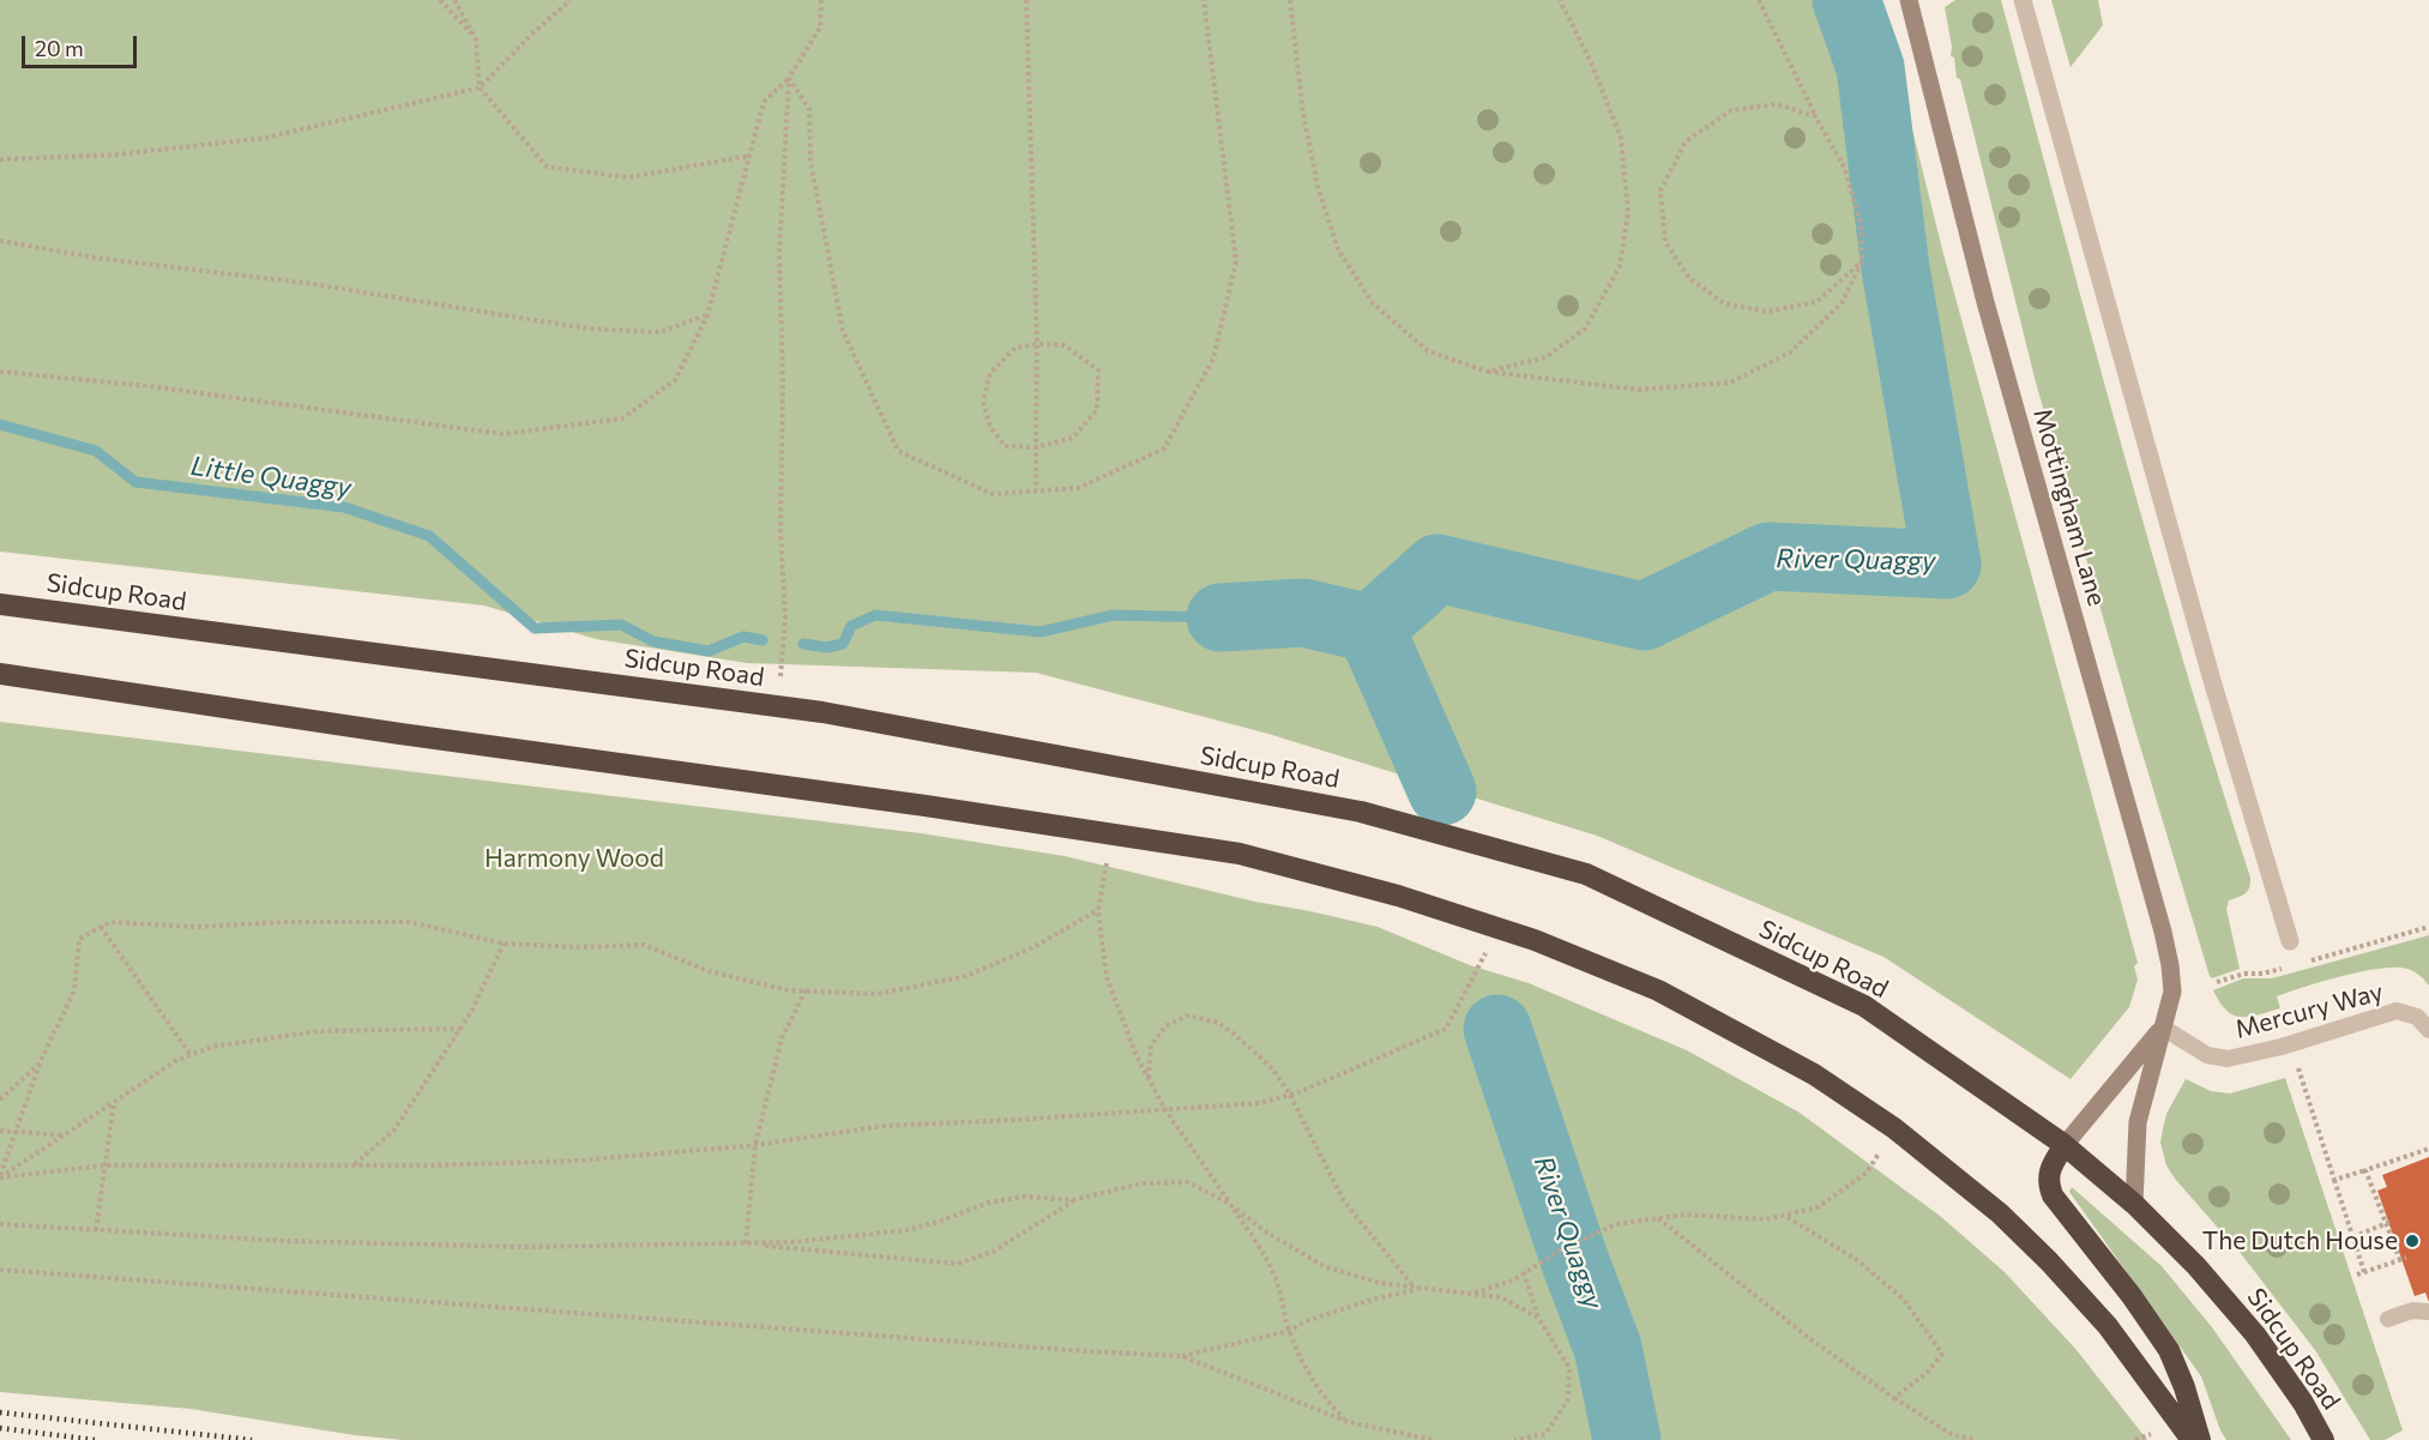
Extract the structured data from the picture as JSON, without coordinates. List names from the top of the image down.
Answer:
{
  "streets": {
    "highway": ["Sidcup Road"],
    "street": ["Mottingham Lane"],
    "lane": ["Mercury Way"]
  },
  "crossings": [
    ["Mottingham Lane", "Sidcup Road"],
    ["Mottingham Lane", "Mercury Way"]
  ],
  "water": ["Little Quaggy", "River Quaggy"],
  "parks": ["Harmony Wood"],
  "places": ["The Dutch House"],
  "scale_bar": "20 m"
}
